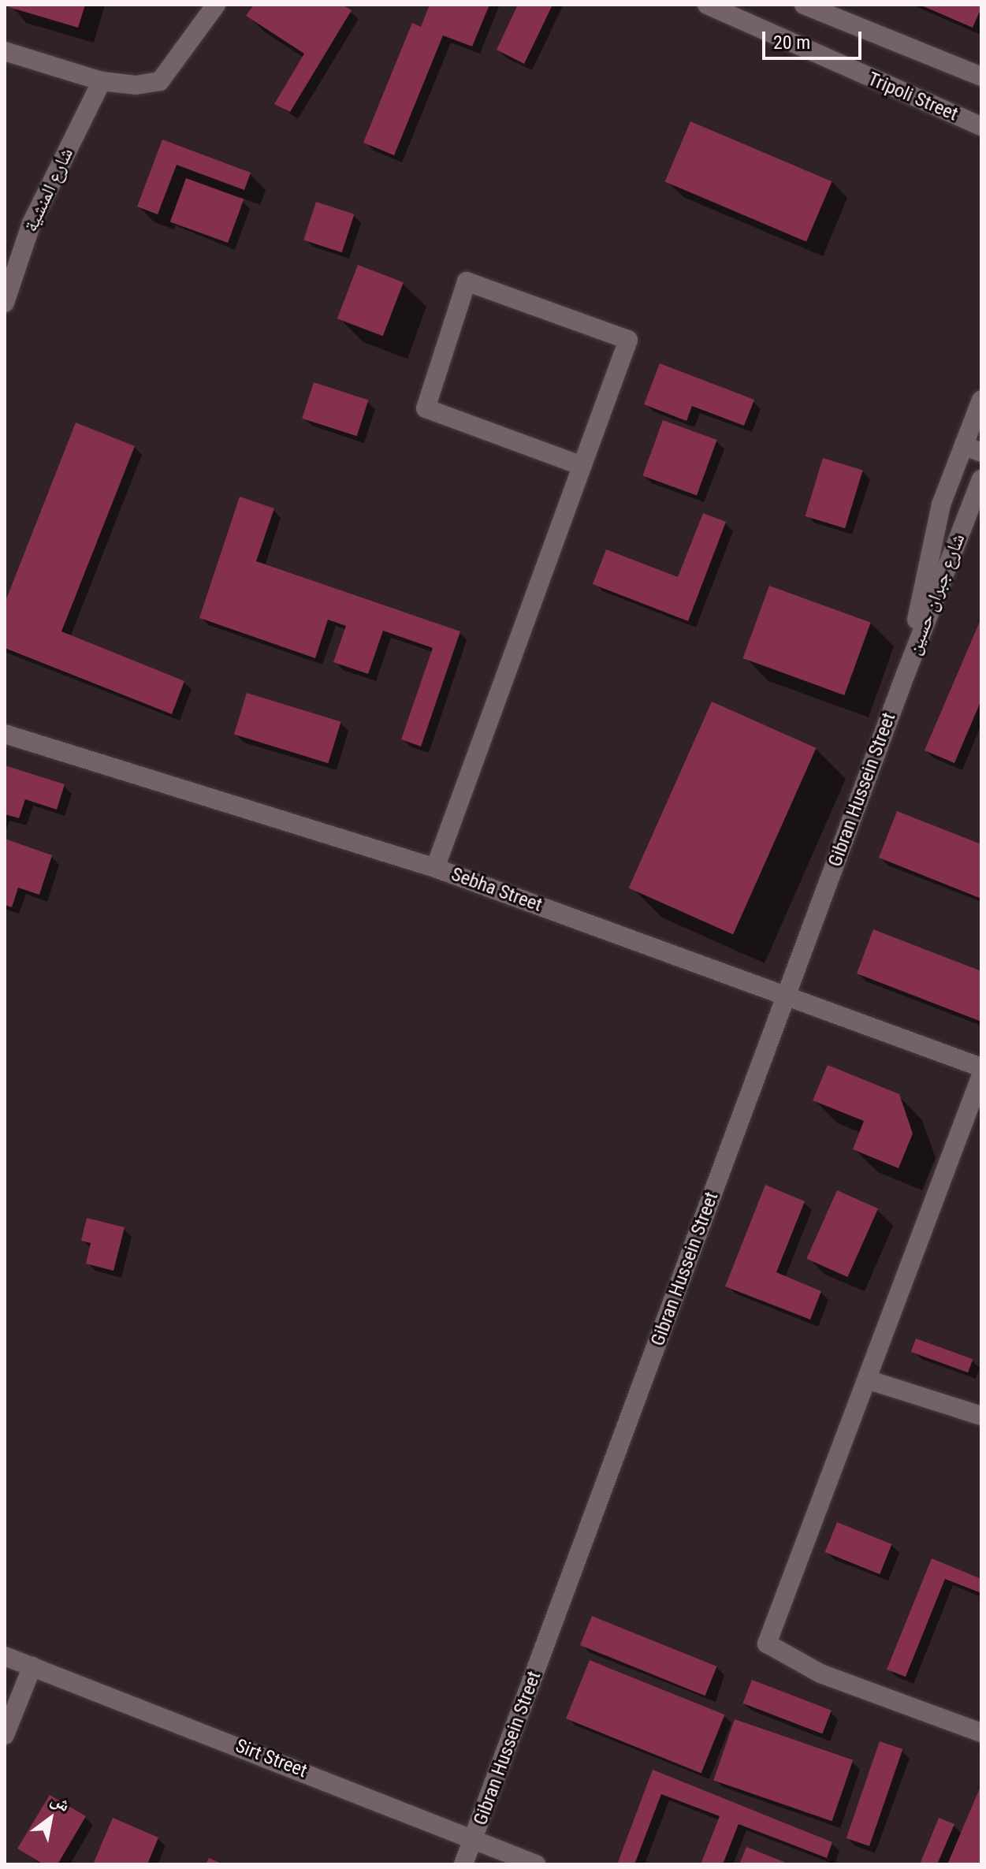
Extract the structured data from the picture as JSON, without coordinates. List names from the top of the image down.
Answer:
{
  "streets": {
    "street": [
      "Tripoli Street",
      "شارع المنشية",
      "شارع جبران حسين",
      "Gibran Hussein Street",
      "Sebha Street",
      "Sirt Street"
    ]
  },
  "crossings": [
    ["شارع جبران حسين", "Gibran Hussein Street"],
    ["Gibran Hussein Street", "Sebha Street"],
    ["Gibran Hussein Street", "Sirt Street"]
  ],
  "scale_bar": "20 m",
  "north": "top right"
}
